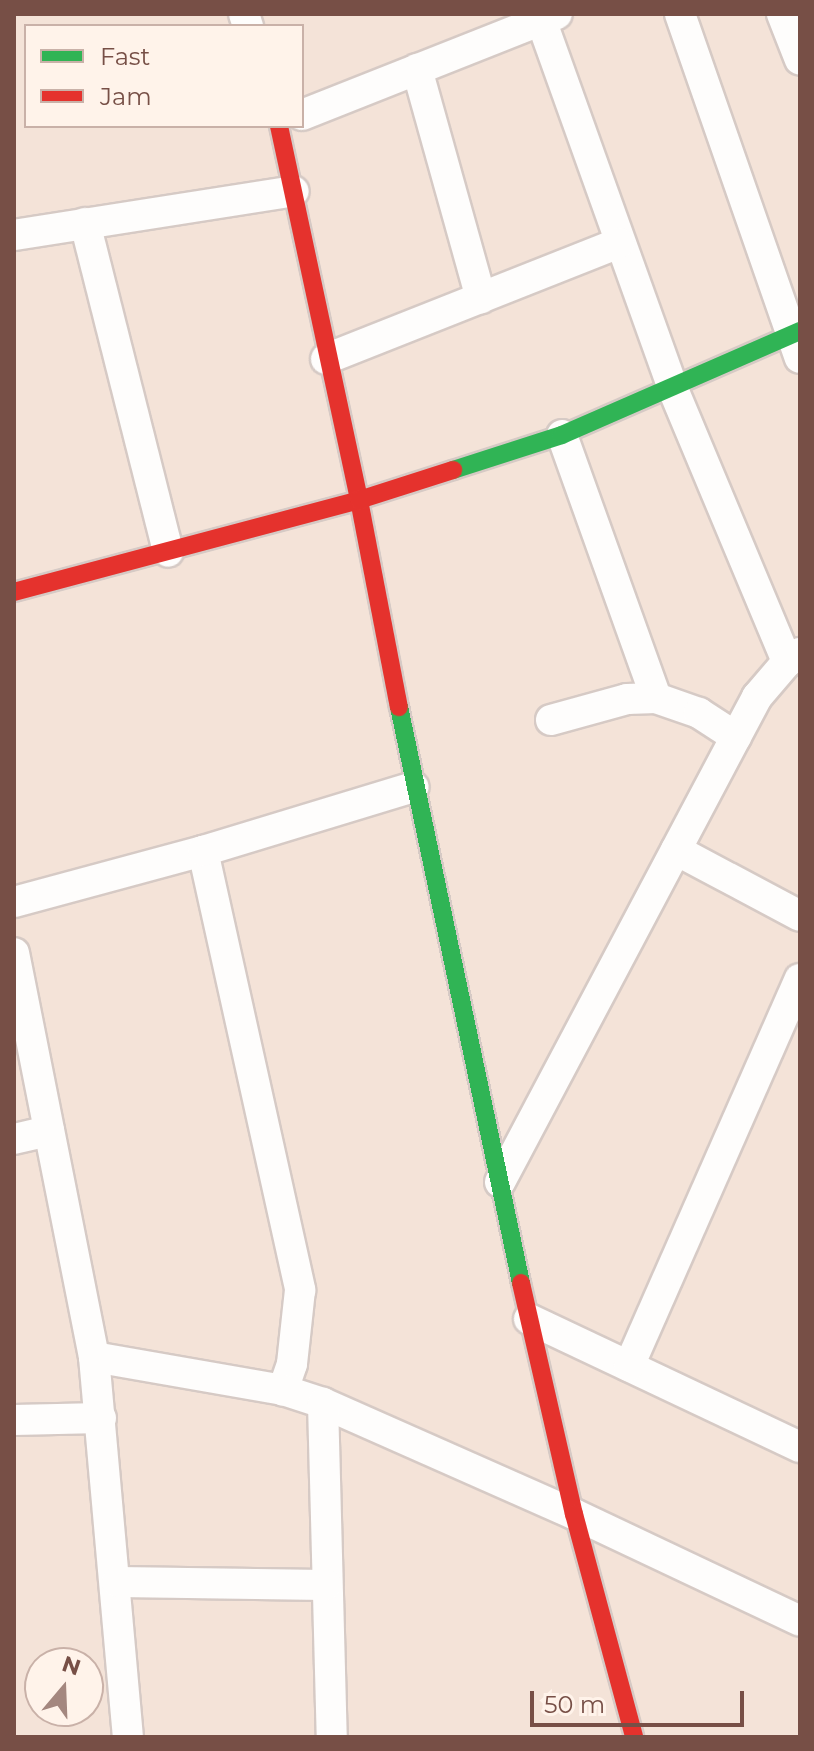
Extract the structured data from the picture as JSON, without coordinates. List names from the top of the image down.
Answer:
{
  "legend": ["Fast", "Jam"],
  "scale_bar": "50 m",
  "north": "top"
}
